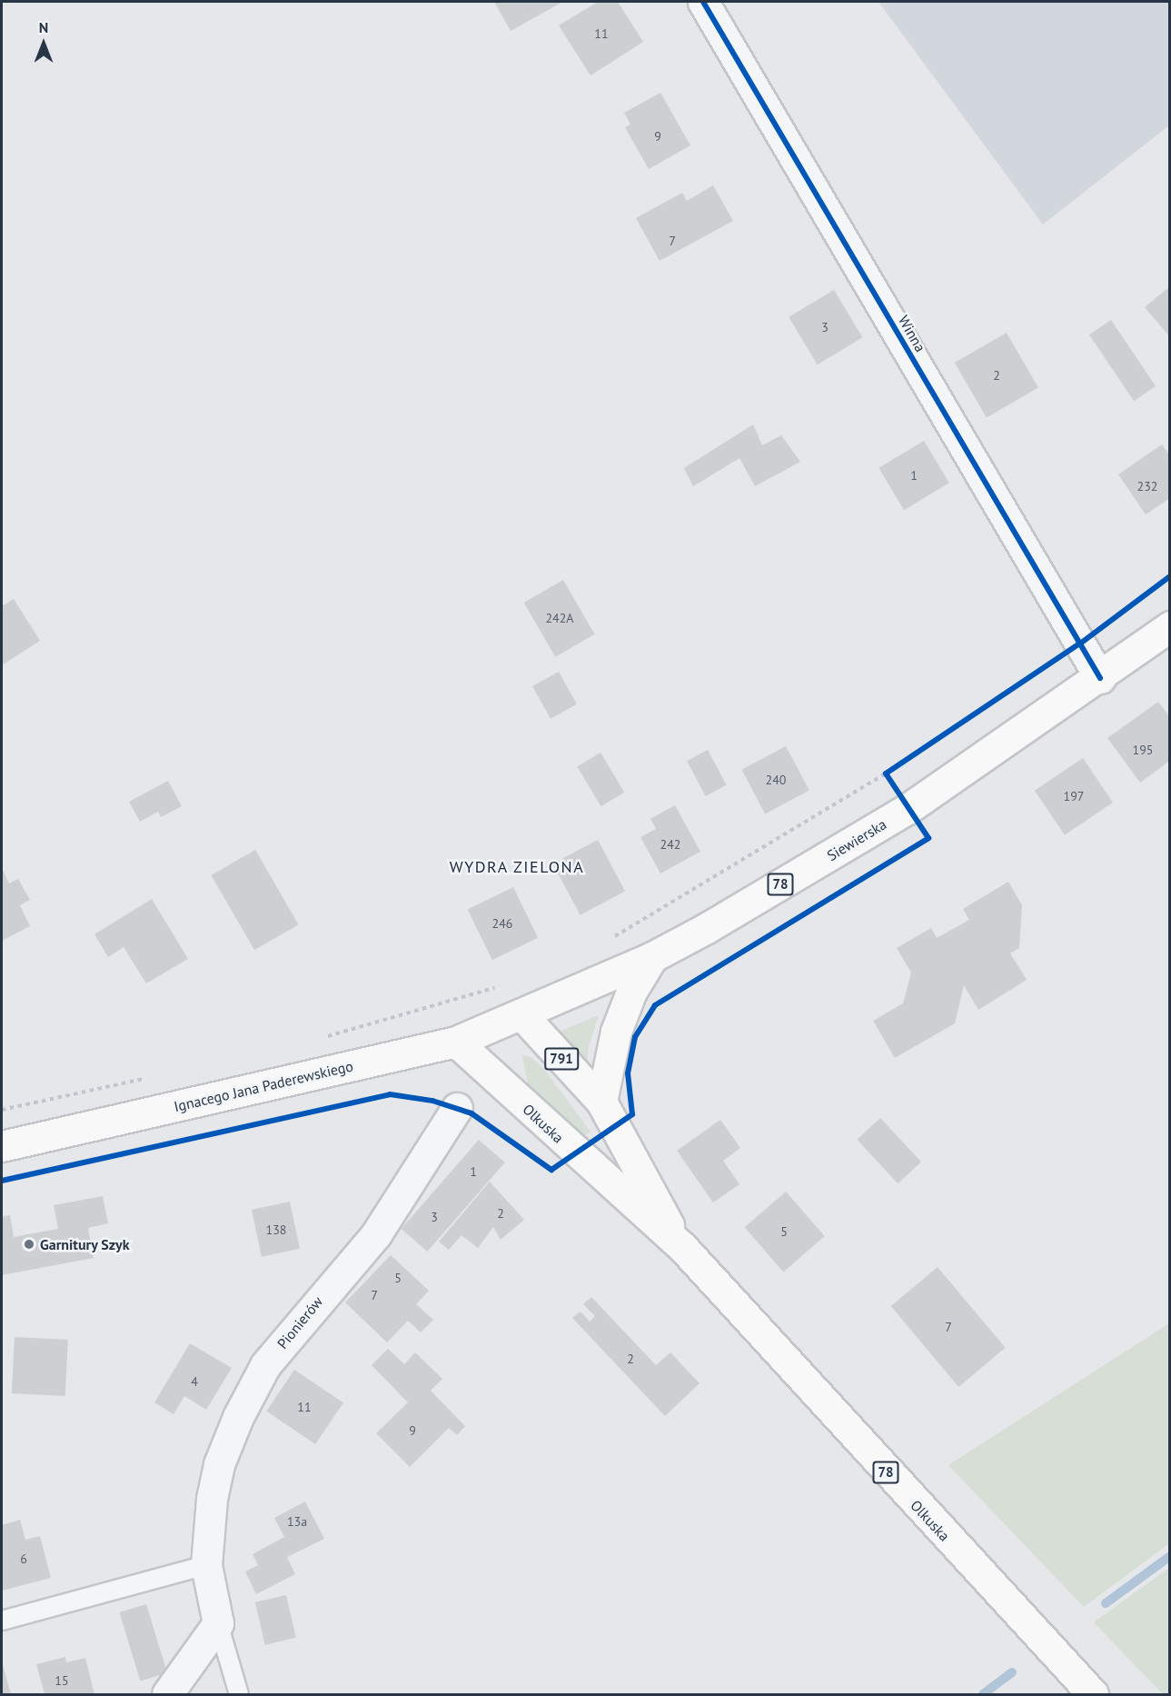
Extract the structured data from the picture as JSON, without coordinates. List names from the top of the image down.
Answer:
{
  "streets": {
    "main road": [
      "Siewierska",
      "78",
      "791",
      "Ignacego Jana Paderewskiego",
      "Olkuska"
    ],
    "street": ["Winna", "Pionierów"]
  },
  "crossings": [
    ["Winna", "Siewierska"],
    ["Siewierska", "78"],
    ["Siewierska", "Ignacego Jana Paderewskiego"],
    ["Siewierska", "Olkuska"],
    ["78", "Olkuska"],
    ["Ignacego Jana Paderewskiego", "Olkuska"]
  ],
  "districts": ["WYDRA ZIELONA"],
  "places": ["Garnitury Szyk"],
  "house_numbers": [
    "11",
    "9",
    "7",
    "3",
    "2",
    "1",
    "232",
    "242A",
    "195",
    "240",
    "197",
    "242",
    "246",
    "1",
    "2",
    "3",
    "138",
    "5",
    "5",
    "7",
    "7",
    "2",
    "4",
    "11",
    "9",
    "13a",
    "6",
    "15"
  ],
  "north": "top"
}
